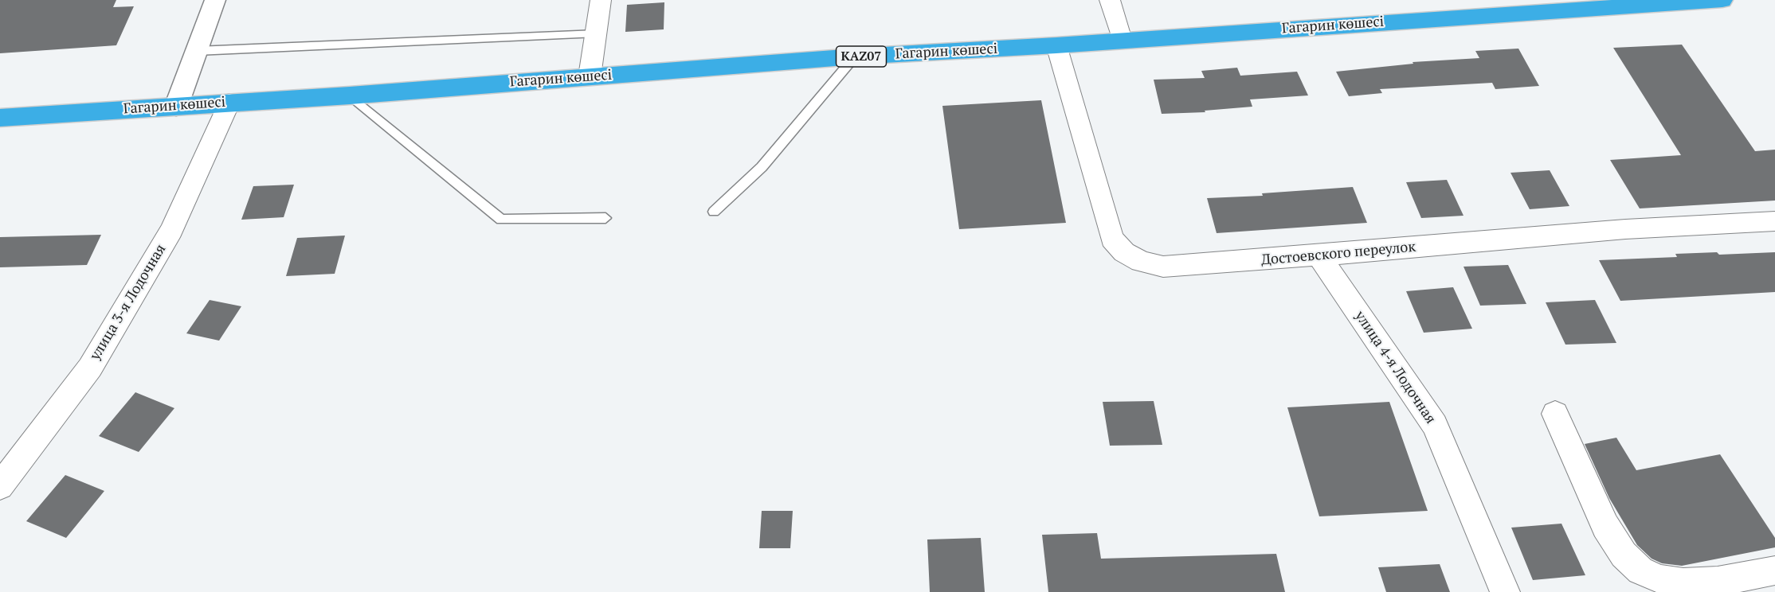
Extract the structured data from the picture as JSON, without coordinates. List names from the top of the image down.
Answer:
{
  "streets": {
    "highway": ["Гагарин көшесі", "KAZ07"],
    "street": ["Достоевского переулок", "улица 3-я Лодочная", "улица 4-я Лодочная"]
  },
  "crossings": [
    ["Гагарин көшесі", "Достоевского переулок"],
    ["Гагарин көшесі", "улица 3-я Лодочная"],
    ["Достоевского переулок", "улица 4-я Лодочная"]
  ]
}
